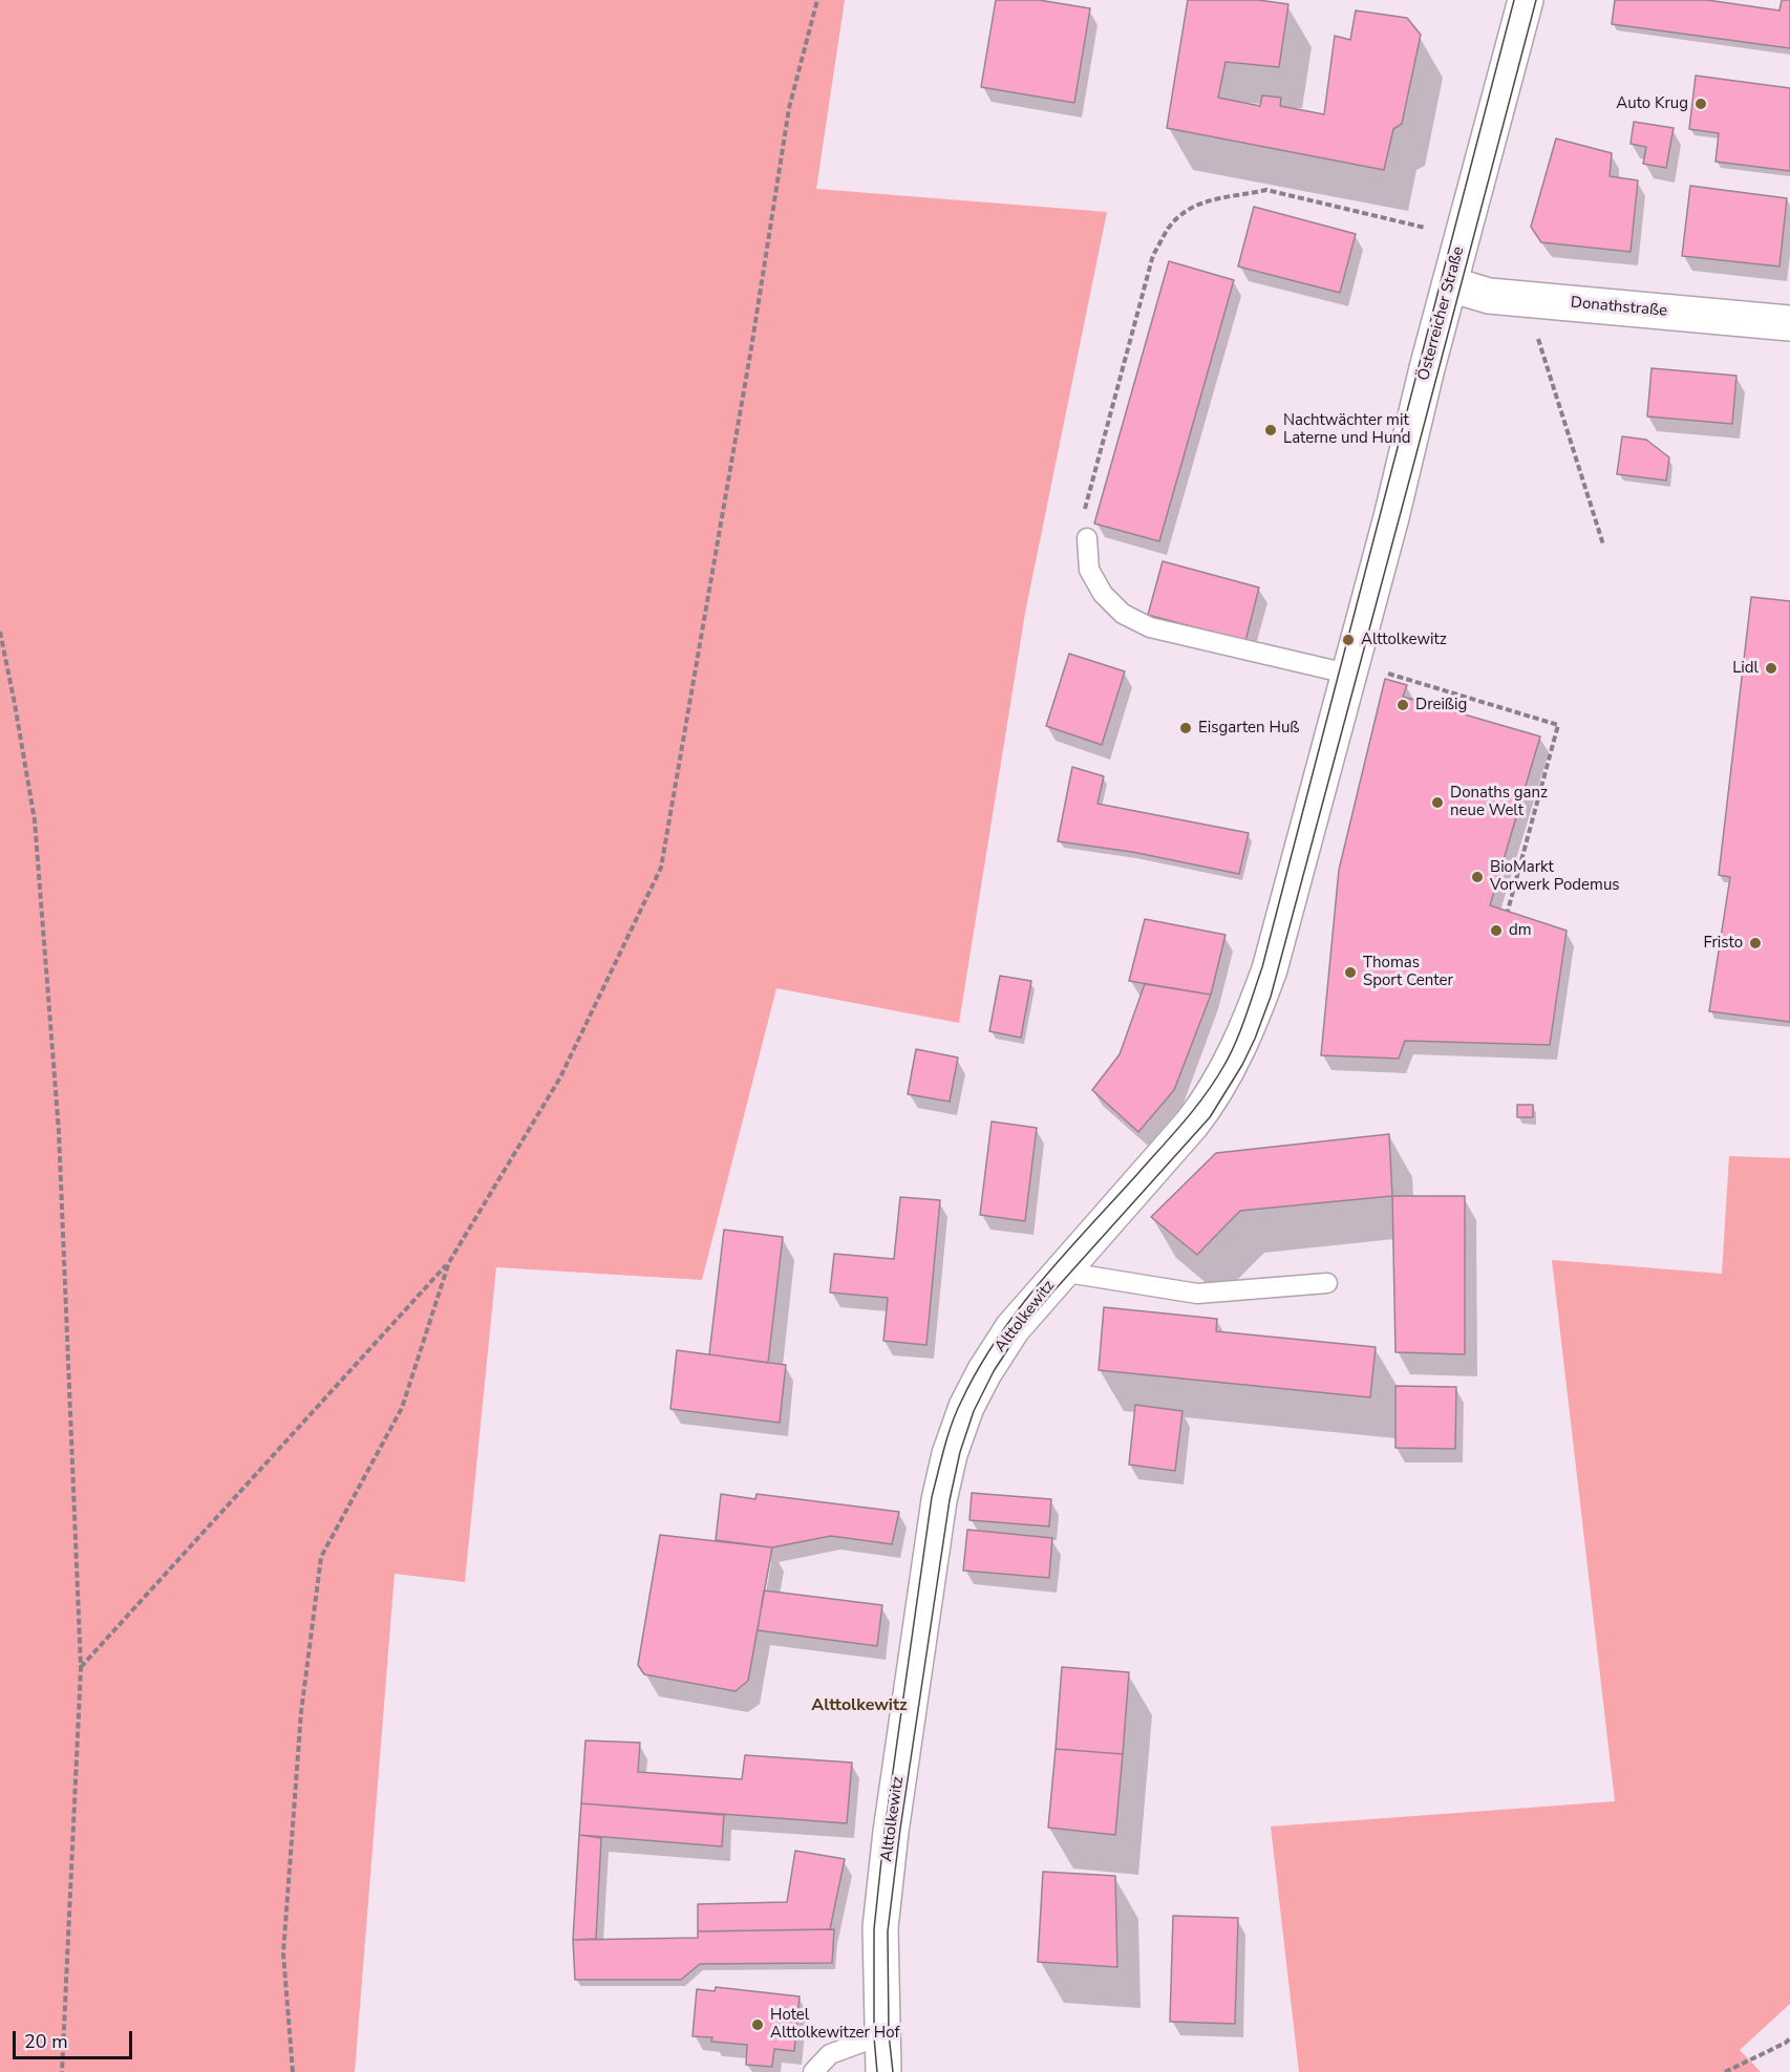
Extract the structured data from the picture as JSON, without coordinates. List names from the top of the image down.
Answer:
{
  "streets": {
    "main road": ["Donathstraße", "Österreicher Straße", "Alttolkewitz"]
  },
  "crossings": [
    ["Donathstraße", "Österreicher Straße"],
    ["Österreicher Straße", "Alttolkewitz"]
  ],
  "districts": ["Alttolkewitz"],
  "places": [
    "Auto Krug",
    "Nachtwächter mit Laterne und Hund",
    "Alttolkewitz",
    "Lidl",
    "Dreißig",
    "Eisgarten Huß",
    "Donaths ganz neue Welt",
    "BioMarkt Vorwerk Podemus",
    "dm",
    "Fristo",
    "Thomas Sport Center",
    "Hotel Alttolkewitzer Hof"
  ],
  "scale_bar": "20 m"
}
